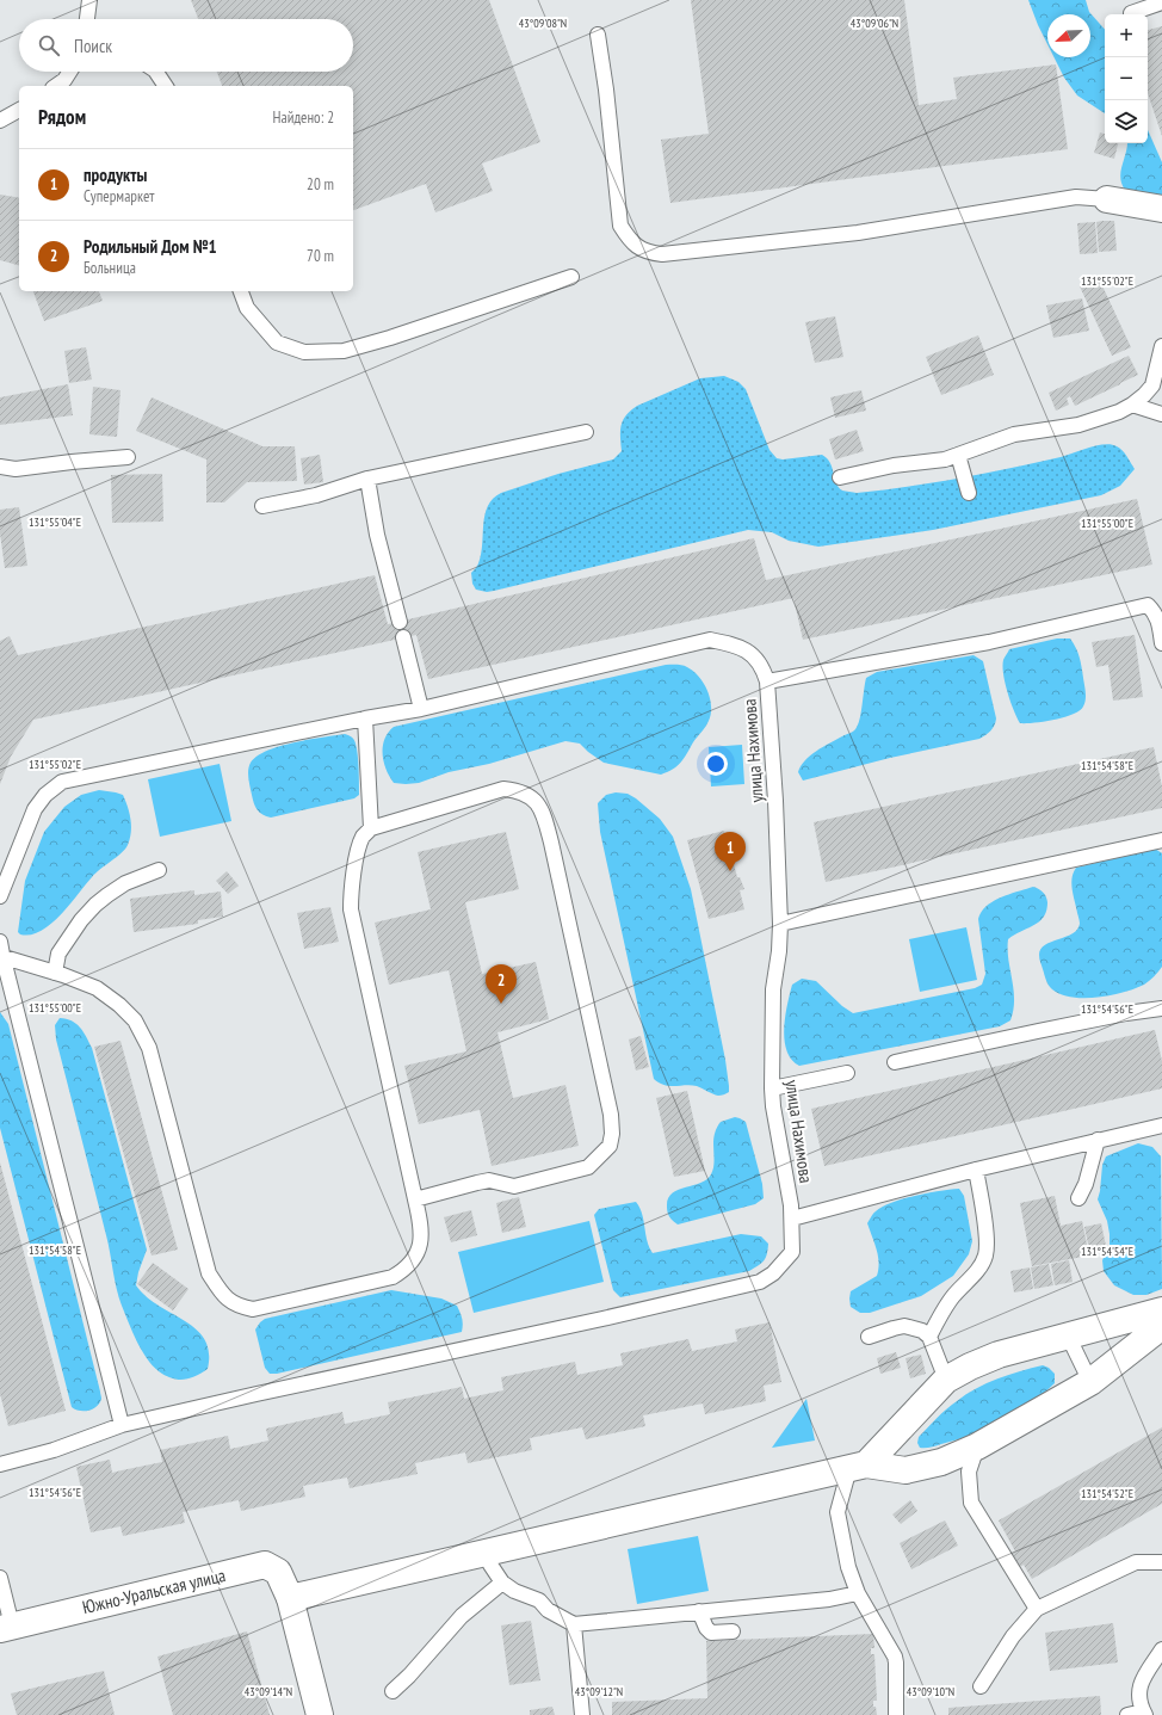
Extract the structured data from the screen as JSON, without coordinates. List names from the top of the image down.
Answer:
{
  "streets": {
    "main road": ["Южно-Уральская улица"],
    "lane": ["улица Нахимова"]
  },
  "north": "bottom left",
  "page": {
    "map_buttons": ["+", "−"],
    "search": "Поиск",
    "heading": ["Рядом", "Найдено: 2"],
    "list": [
      {
        "mark": "1",
        "name": "продукты",
        "note": "Супермаркет",
        "value": "20 m"
      },
      {
        "mark": "2",
        "name": "Родильный Дом №1",
        "note": "Больница",
        "value": "70 m"
      }
    ],
    "pins": ["1", "2"]
  },
  "coordinates": [
    "43°09'08\"N",
    "43°09'06\"N",
    "131°55'02\"E",
    "131°55'04\"E",
    "131°55'00\"E",
    "131°54'58\"E",
    "131°54'56\"E",
    "131°54'54\"E",
    "131°54'52\"E",
    "43°09'14\"N",
    "43°09'12\"N",
    "43°09'10\"N"
  ]
}
